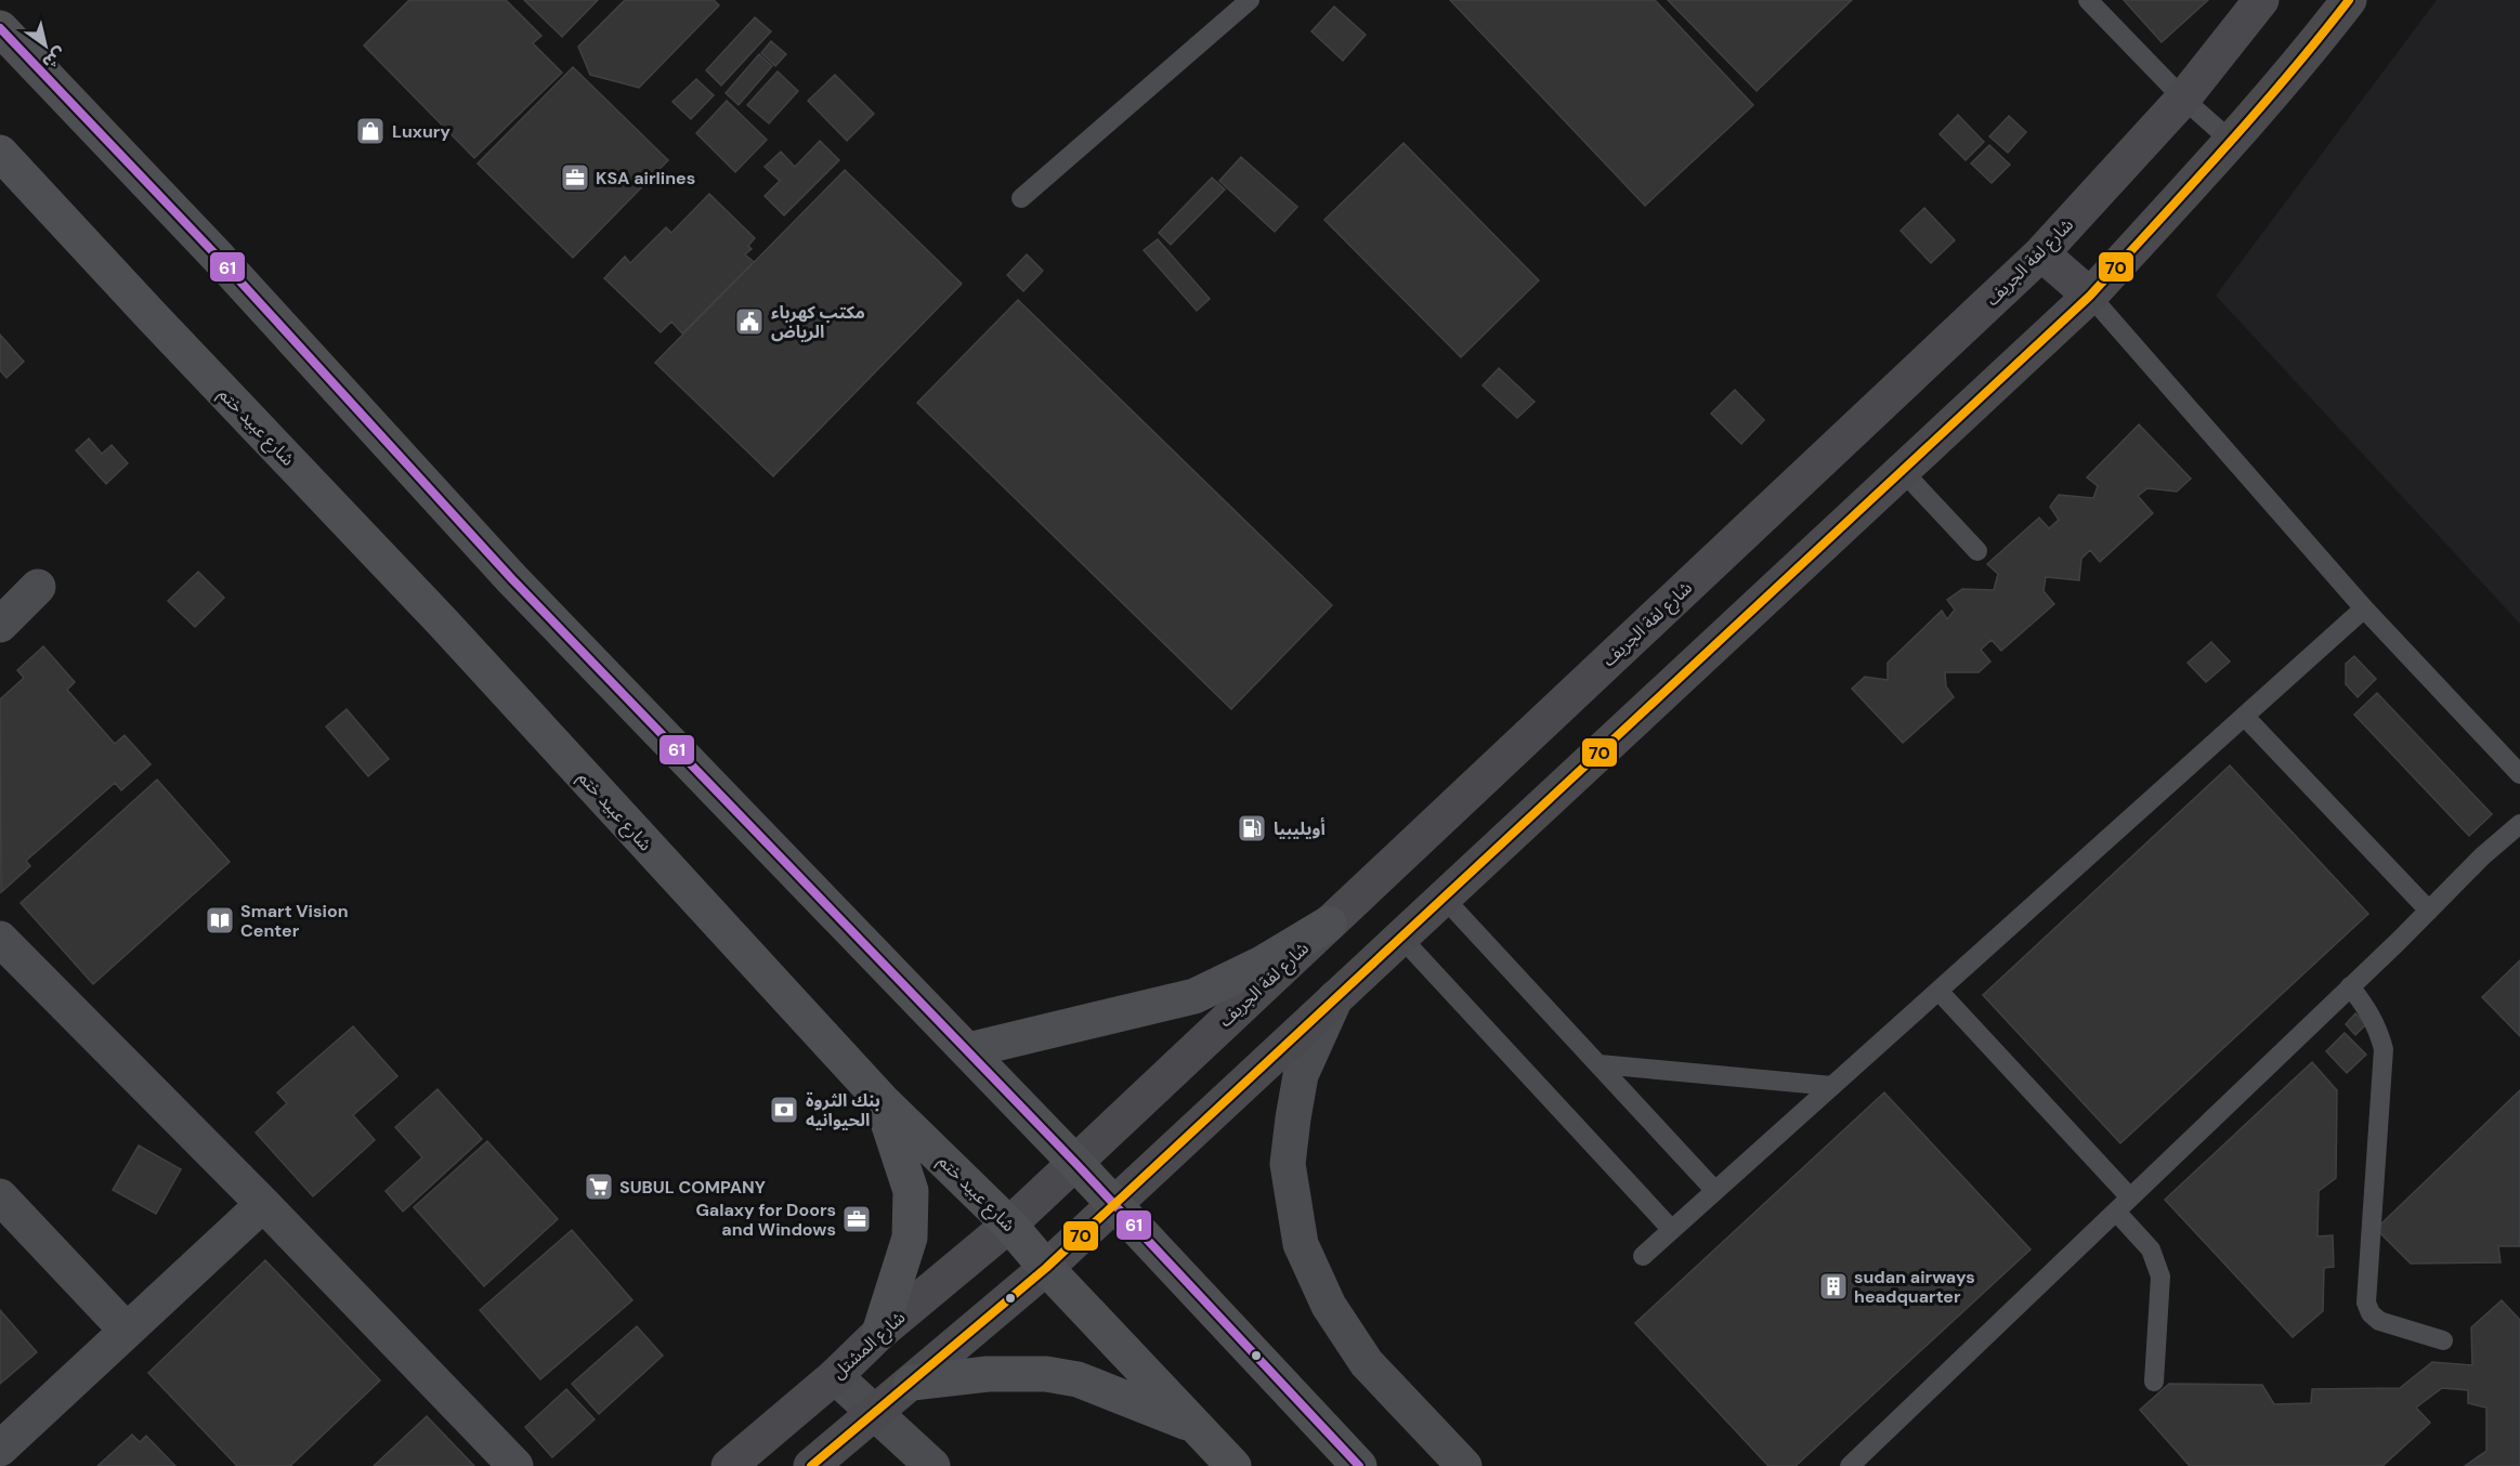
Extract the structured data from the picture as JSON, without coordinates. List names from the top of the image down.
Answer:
{
  "streets": {
    "main road": ["شارع لفة الجريف", "شارع عبيد ختم", "شارع المشتل"]
  },
  "crossings": [
    ["شارع لفة الجريف", "شارع عبيد ختم"],
    ["شارع لفة الجريف", "شارع المشتل"],
    ["شارع عبيد ختم", "شارع المشتل"]
  ],
  "places": {
    "shop": ["Luxury"],
    "office": ["KSA airlines", "Galaxy for Doors and Windows"],
    "public building": ["مكتب كهرباء الرياض"],
    "fuel station": ["أويليبيا"],
    "library": ["Smart Vision Center"],
    "bank": ["بنك الثروة الحيوانيه"],
    "supermarket": ["SUBUL COMPANY"],
    "building": ["sudan airways headquarter"]
  },
  "lines": ["transit line 70", "transit line 61"],
  "north": "bottom right"
}
